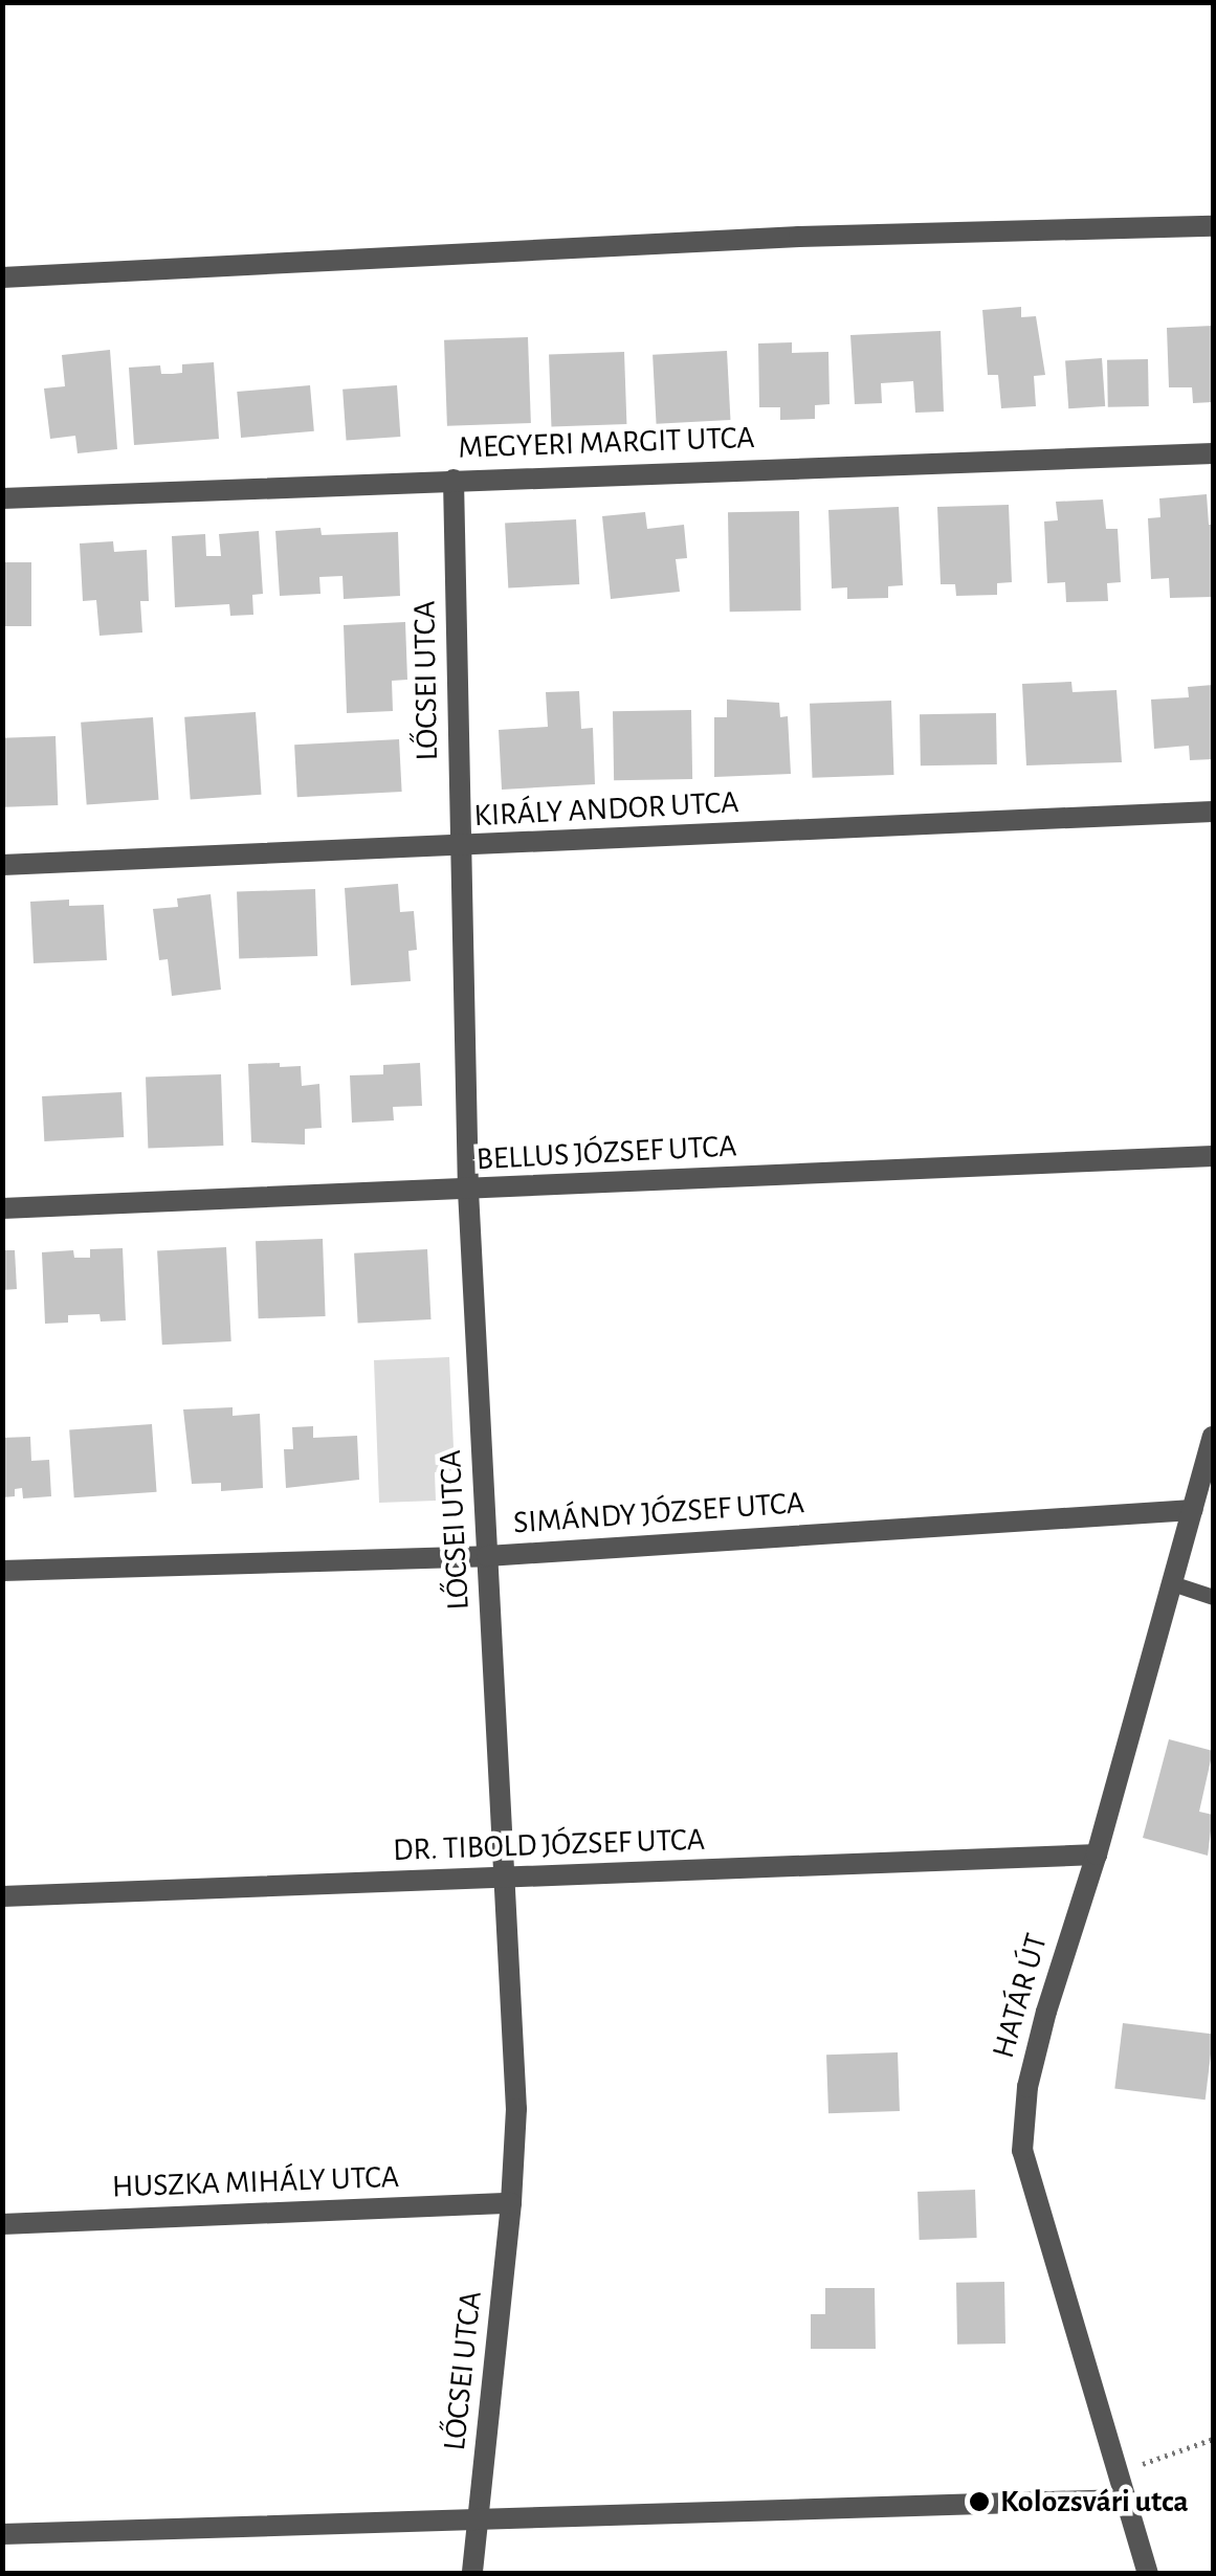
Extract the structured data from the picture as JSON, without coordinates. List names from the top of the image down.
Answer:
{
  "streets": {
    "street": [
      "MEGYERI MARGIT UTCA",
      "LŐCSEI UTCA",
      "KIRÁLY ANDOR UTCA",
      "BELLUS JÓZSEF UTCA",
      "SIMÁNDY JÓZSEF UTCA",
      "DR. TIBOLD JÓZSEF UTCA",
      "HATÁR ÚT",
      "HUSZKA MIHÁLY UTCA"
    ]
  },
  "crossings": [
    ["MEGYERI MARGIT UTCA", "LŐCSEI UTCA"],
    ["LŐCSEI UTCA", "KIRÁLY ANDOR UTCA"],
    ["LŐCSEI UTCA", "BELLUS JÓZSEF UTCA"],
    ["LŐCSEI UTCA", "SIMÁNDY JÓZSEF UTCA"],
    ["LŐCSEI UTCA", "DR. TIBOLD JÓZSEF UTCA"],
    ["LŐCSEI UTCA", "HUSZKA MIHÁLY UTCA"],
    ["SIMÁNDY JÓZSEF UTCA", "HATÁR ÚT"],
    ["DR. TIBOLD JÓZSEF UTCA", "HATÁR ÚT"]
  ],
  "places": ["Kolozsvári utca"]
}
